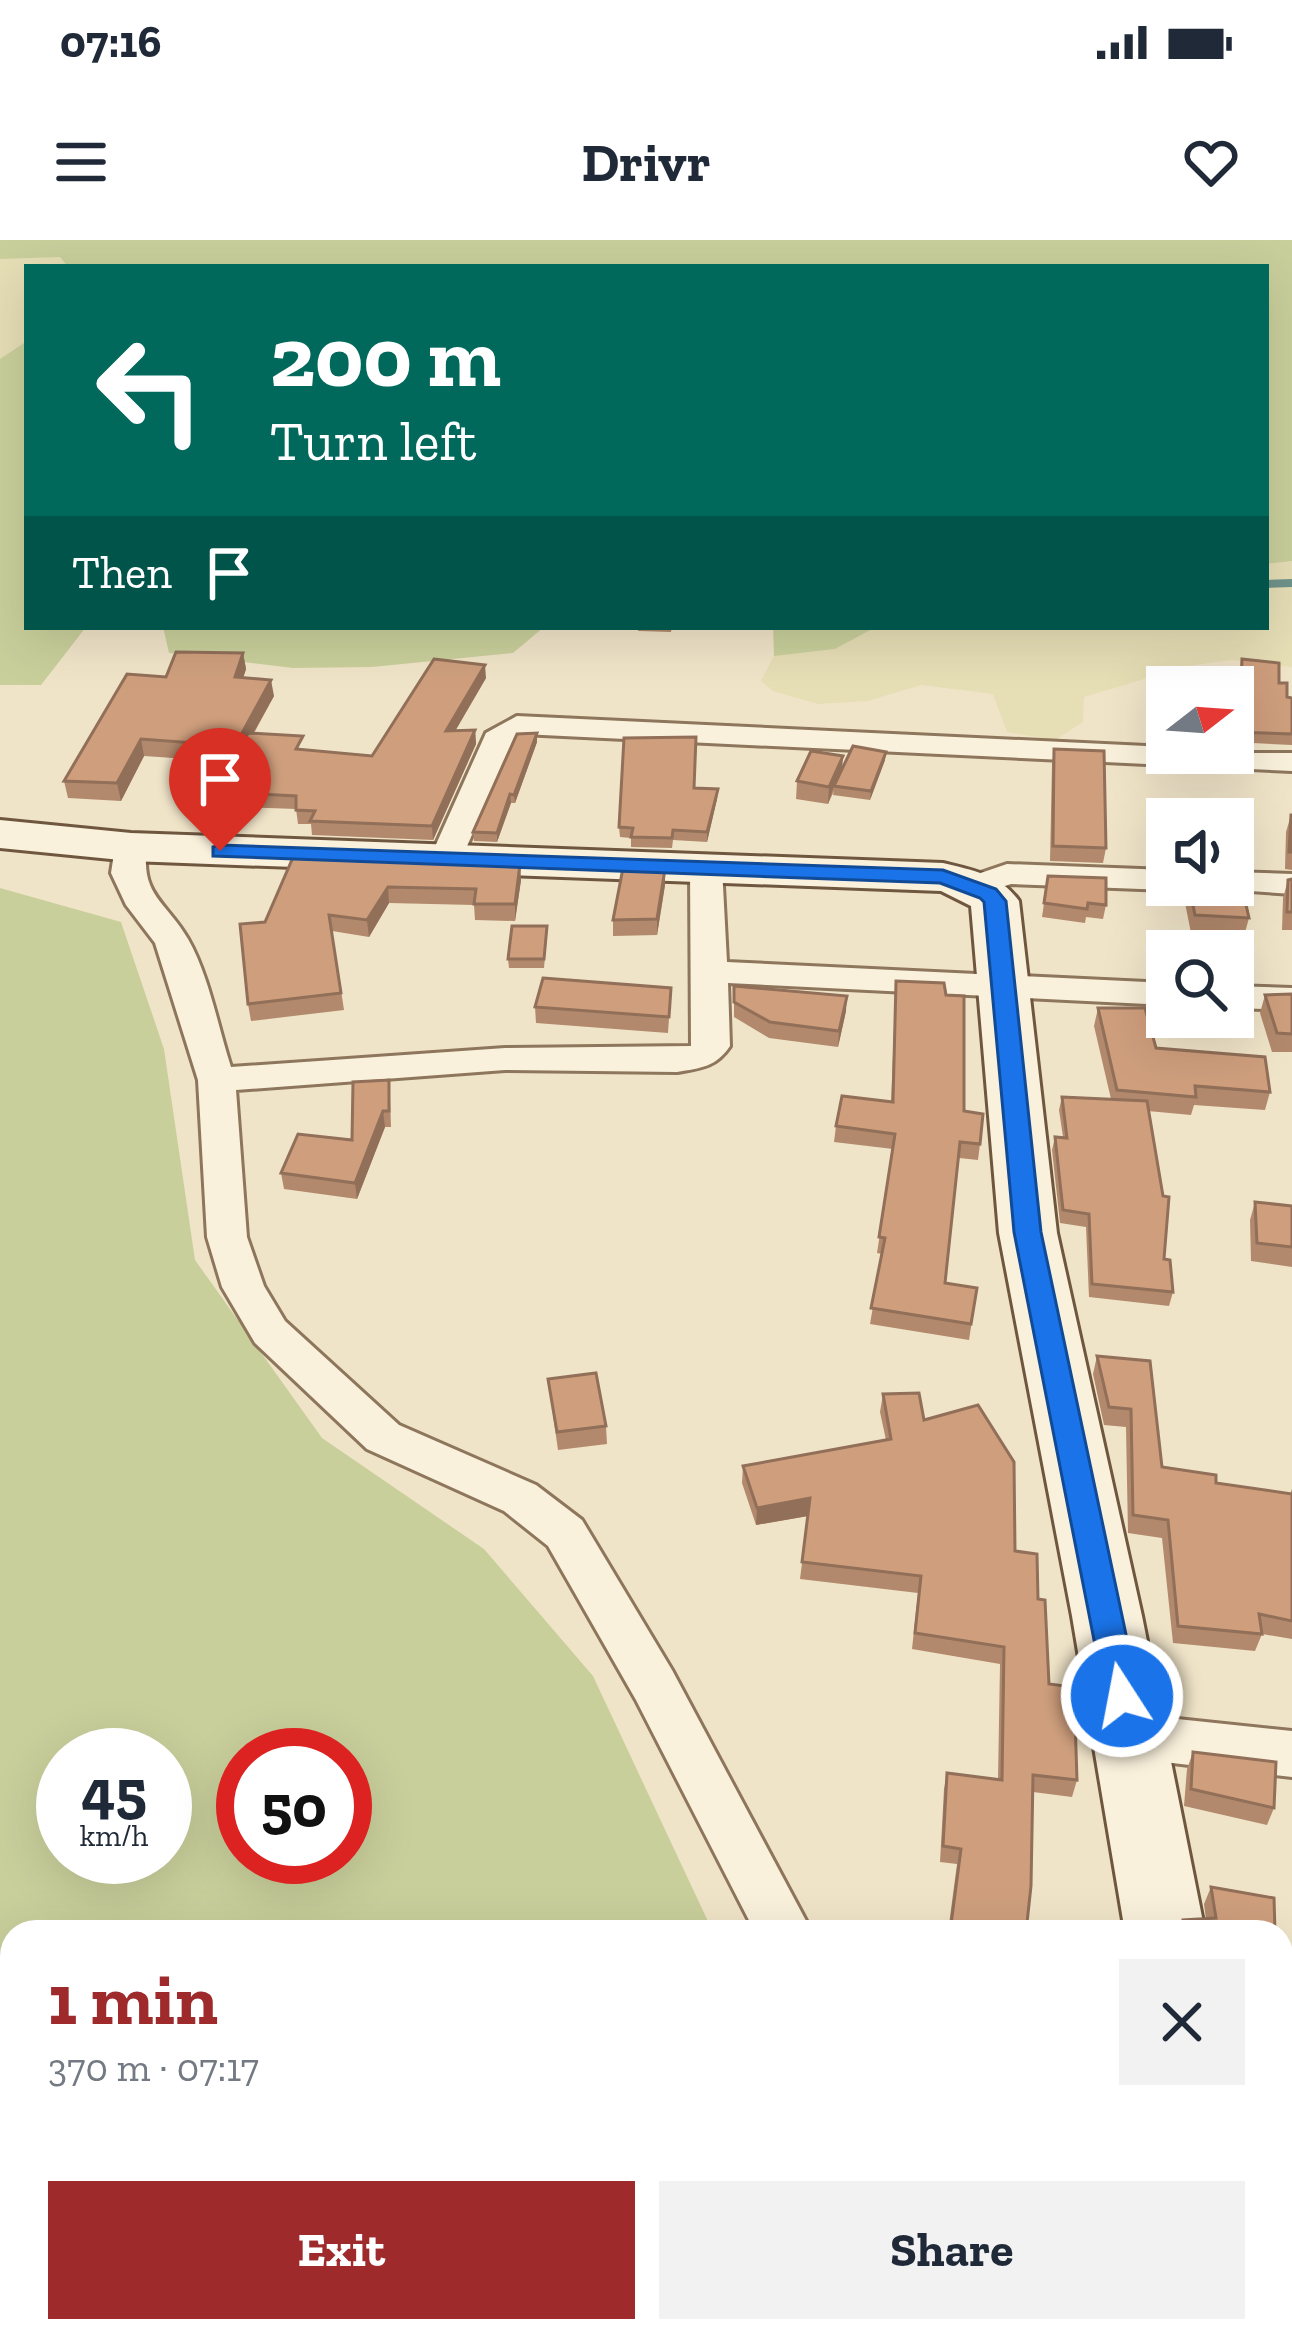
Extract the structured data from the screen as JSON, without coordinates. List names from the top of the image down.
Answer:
{
  "north": "right",
  "page": {
    "status": "07:16",
    "header": "Drivr",
    "turn": ["200 m", "Turn left"],
    "then": "Then",
    "speed": "45 km/h",
    "limit": "50",
    "heading": ["1 min", "370 m · 07:17"],
    "buttons": ["Exit", "Share"]
  }
}
